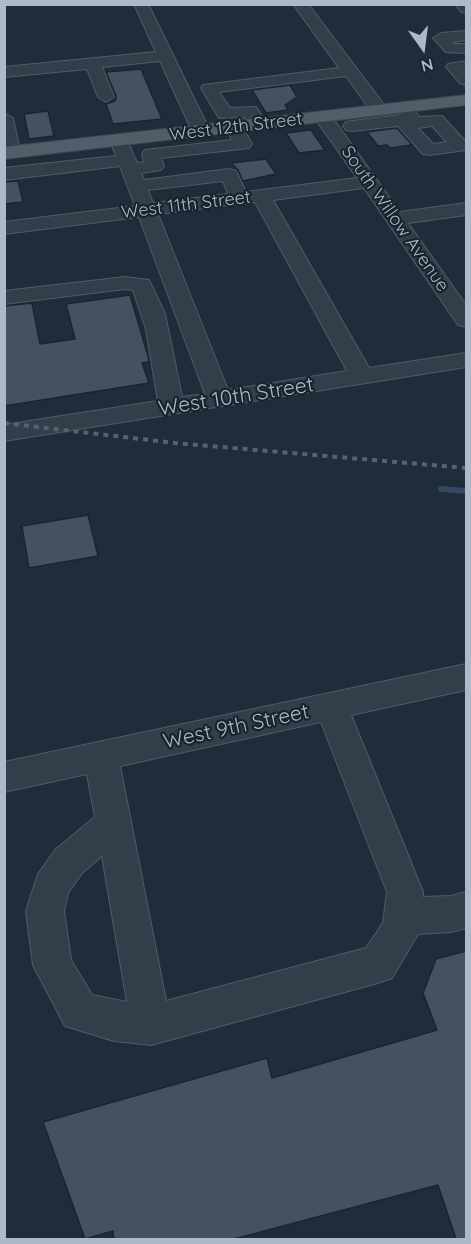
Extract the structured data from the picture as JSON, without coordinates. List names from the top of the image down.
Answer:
{
  "streets": {
    "main road": ["West 12th Street"],
    "street": [
      "West 11th Street",
      "South Willow Avenue",
      "West 10th Street",
      "West 9th Street"
    ]
  },
  "crossings": [
    ["West 12th Street", "South Willow Avenue"],
    ["West 11th Street", "South Willow Avenue"]
  ],
  "north": "bottom"
}
